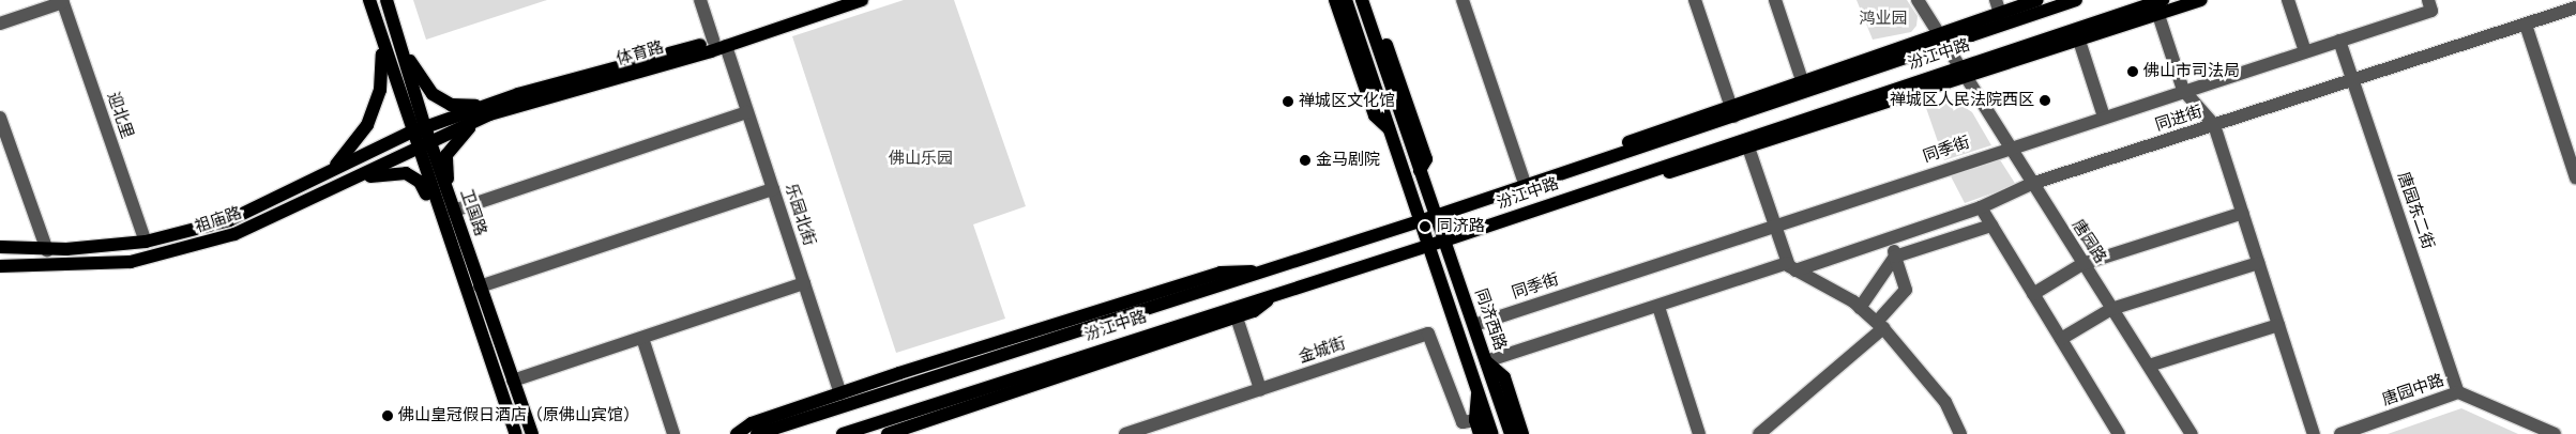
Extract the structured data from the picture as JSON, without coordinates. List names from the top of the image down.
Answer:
{
  "streets": {
    "main road": [
      "体育路",
      "汾江中路",
      "卫国路",
      "祖庙路",
      "同济西路"
    ],
    "street": [
      "迎北里",
      "同进街",
      "同季街",
      "唐园东二街",
      "乐园北街",
      "唐园路",
      "金城街",
      "唐园中路"
    ]
  },
  "crossings": [
    ["体育路", "卫国路"],
    ["体育路", "乐园北街"],
    ["体育路", "祖庙路"],
    ["汾江中路", "唐园路"],
    ["汾江中路", "同济西路"],
    ["迎北里", "祖庙路"],
    ["同进街", "唐园东二街"],
    ["同进街", "唐园路"],
    ["同进街", "同济西路"],
    ["同季街", "唐园东二街"],
    ["同季街", "唐园路"],
    ["同季街", "同济西路"],
    ["唐园东二街", "唐园中路"],
    ["卫国路", "祖庙路"]
  ],
  "parks": ["鸿业园", "佛山乐园"],
  "places": [
    "佛山市司法局",
    "禅城区人民法院西区",
    "禅城区文化馆",
    "金马剧院",
    "同济路",
    "佛山皇冠假日酒店（原佛山宾馆）"
  ]
}
